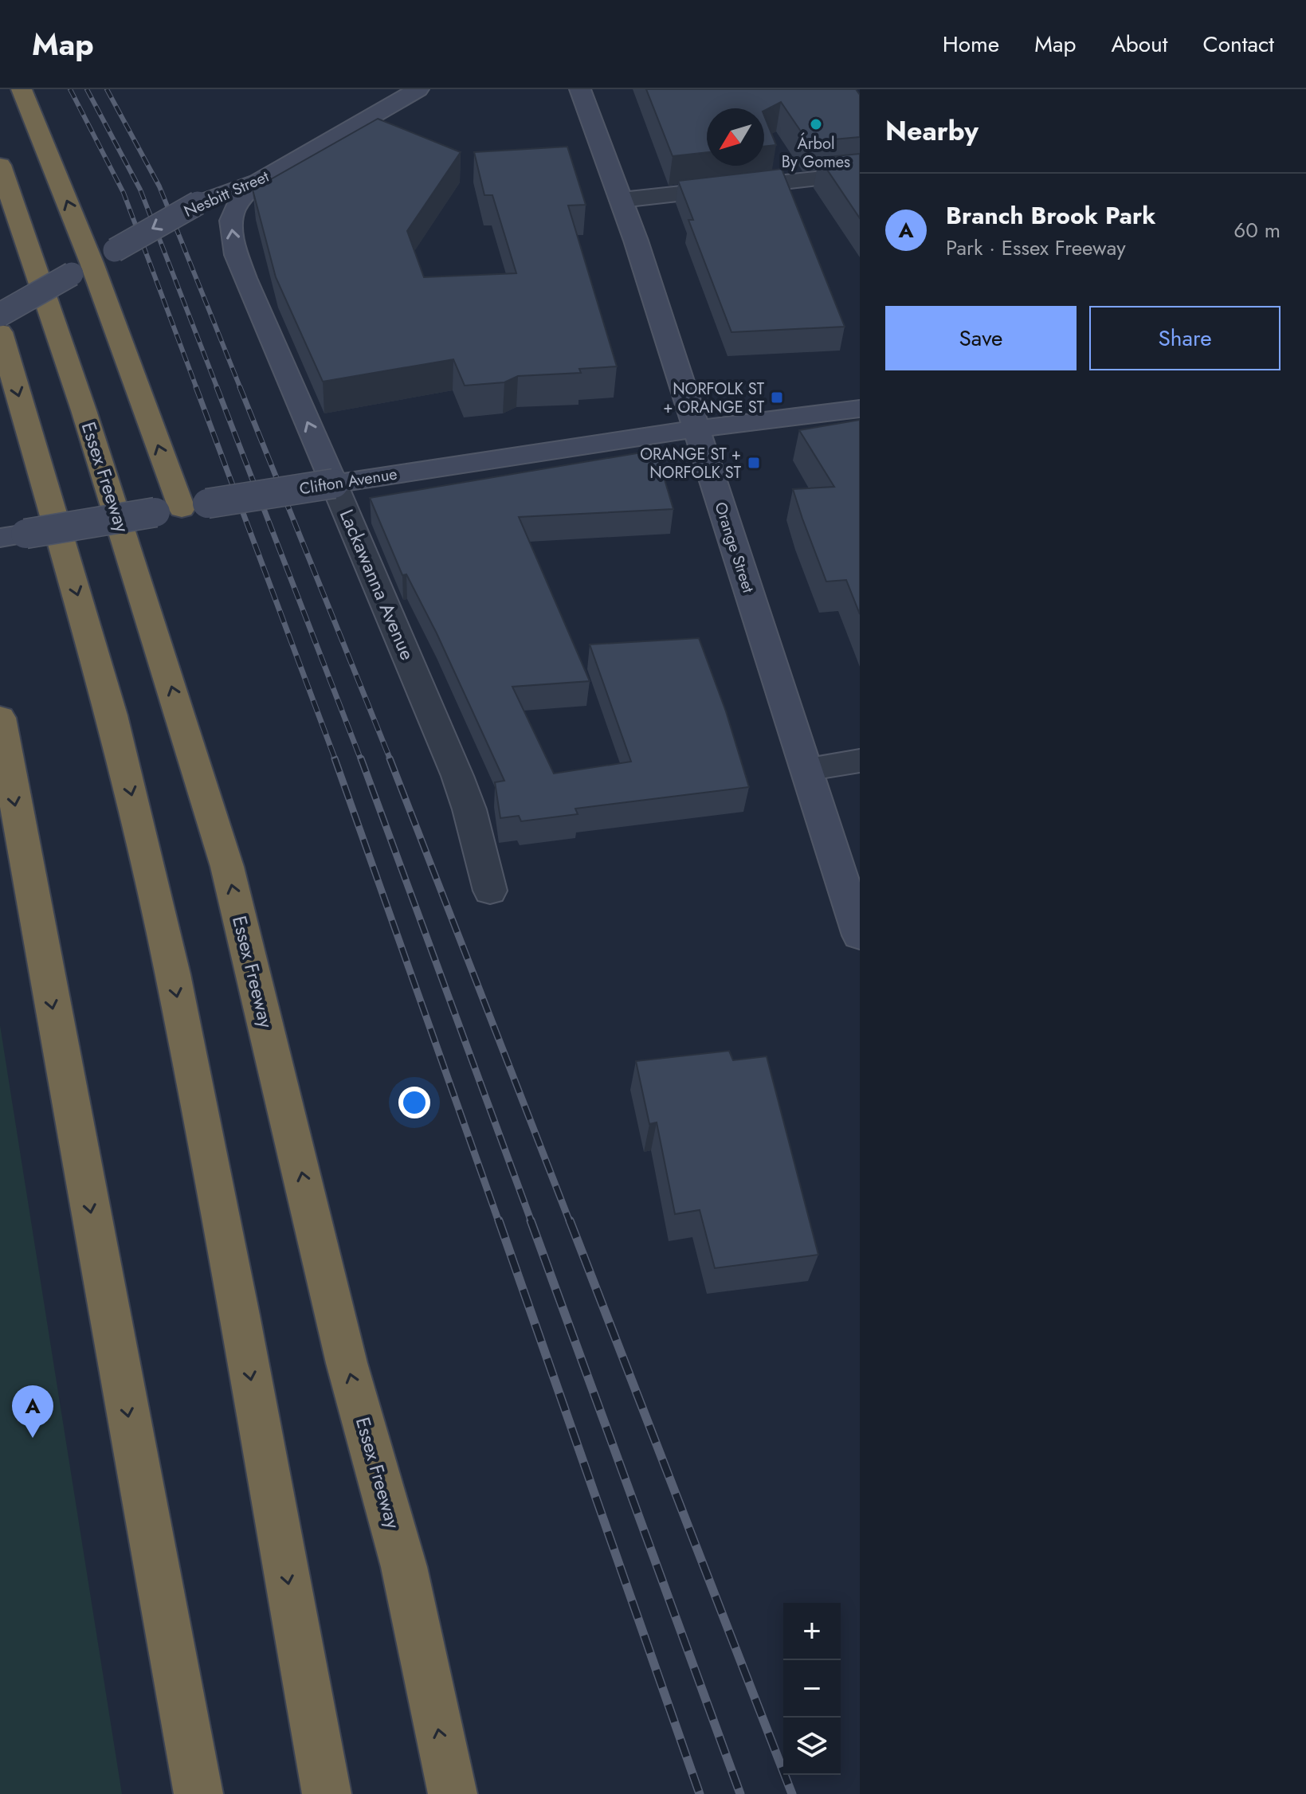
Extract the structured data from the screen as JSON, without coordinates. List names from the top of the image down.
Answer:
{
  "streets": {
    "highway": ["Essex Freeway"],
    "main road": [
      "Nesbitt Street",
      "Clifton Avenue",
      "Orange Street",
      "Lackawanna Avenue"
    ]
  },
  "crossings": [
    ["Nesbitt Street", "Lackawanna Avenue"],
    ["Clifton Avenue", "Orange Street"],
    ["Clifton Avenue", "Lackawanna Avenue"]
  ],
  "one_way": ["Nesbitt Street", "Lackawanna Avenue"],
  "places": {
    "other": ["Árbol By Gomes"],
    "transit": ["NORFOLK ST + ORANGE ST", "ORANGE ST + NORFOLK ST"]
  },
  "north": "bottom left",
  "page": {
    "header": "Map",
    "nav": [
      "Home",
      "Map",
      "About",
      "Contact"
    ],
    "heading": "Nearby",
    "list": [
      {
        "mark": "A",
        "name": "Branch Brook Park",
        "note": "Park · Essex Freeway",
        "value": "60 m"
      }
    ],
    "buttons": ["Save", "Share"],
    "pins": "A",
    "map_buttons": ["+", "−"]
  }
}
